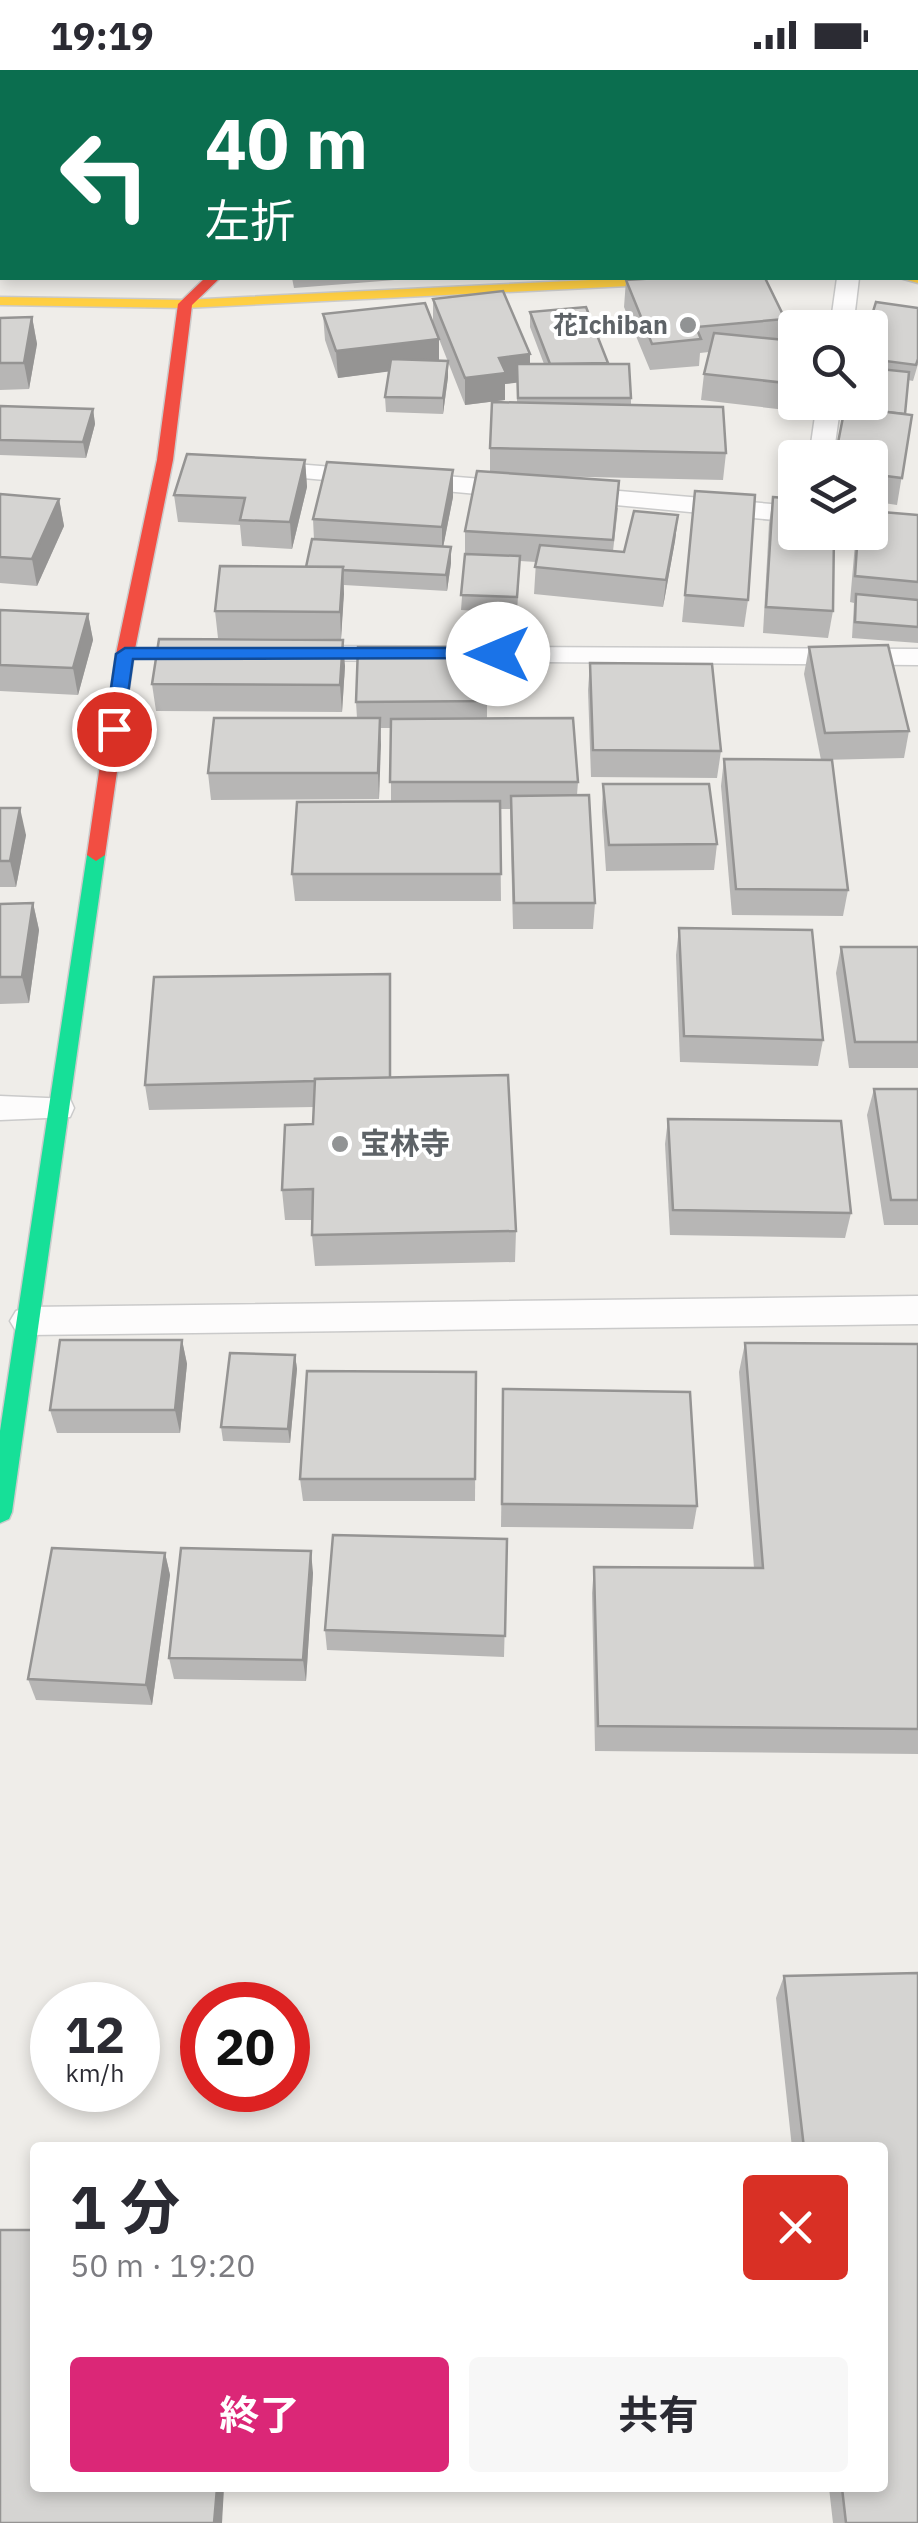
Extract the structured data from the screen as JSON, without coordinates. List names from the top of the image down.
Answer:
{
  "places": ["花Ichiban", "宝林寺"],
  "page": {
    "status": "19:19",
    "turn": ["40 m", "左折"],
    "speed": "12 km/h",
    "limit": "20",
    "heading": ["1 分", "50 m · 19:20"],
    "buttons": ["終了", "共有"]
  }
}
